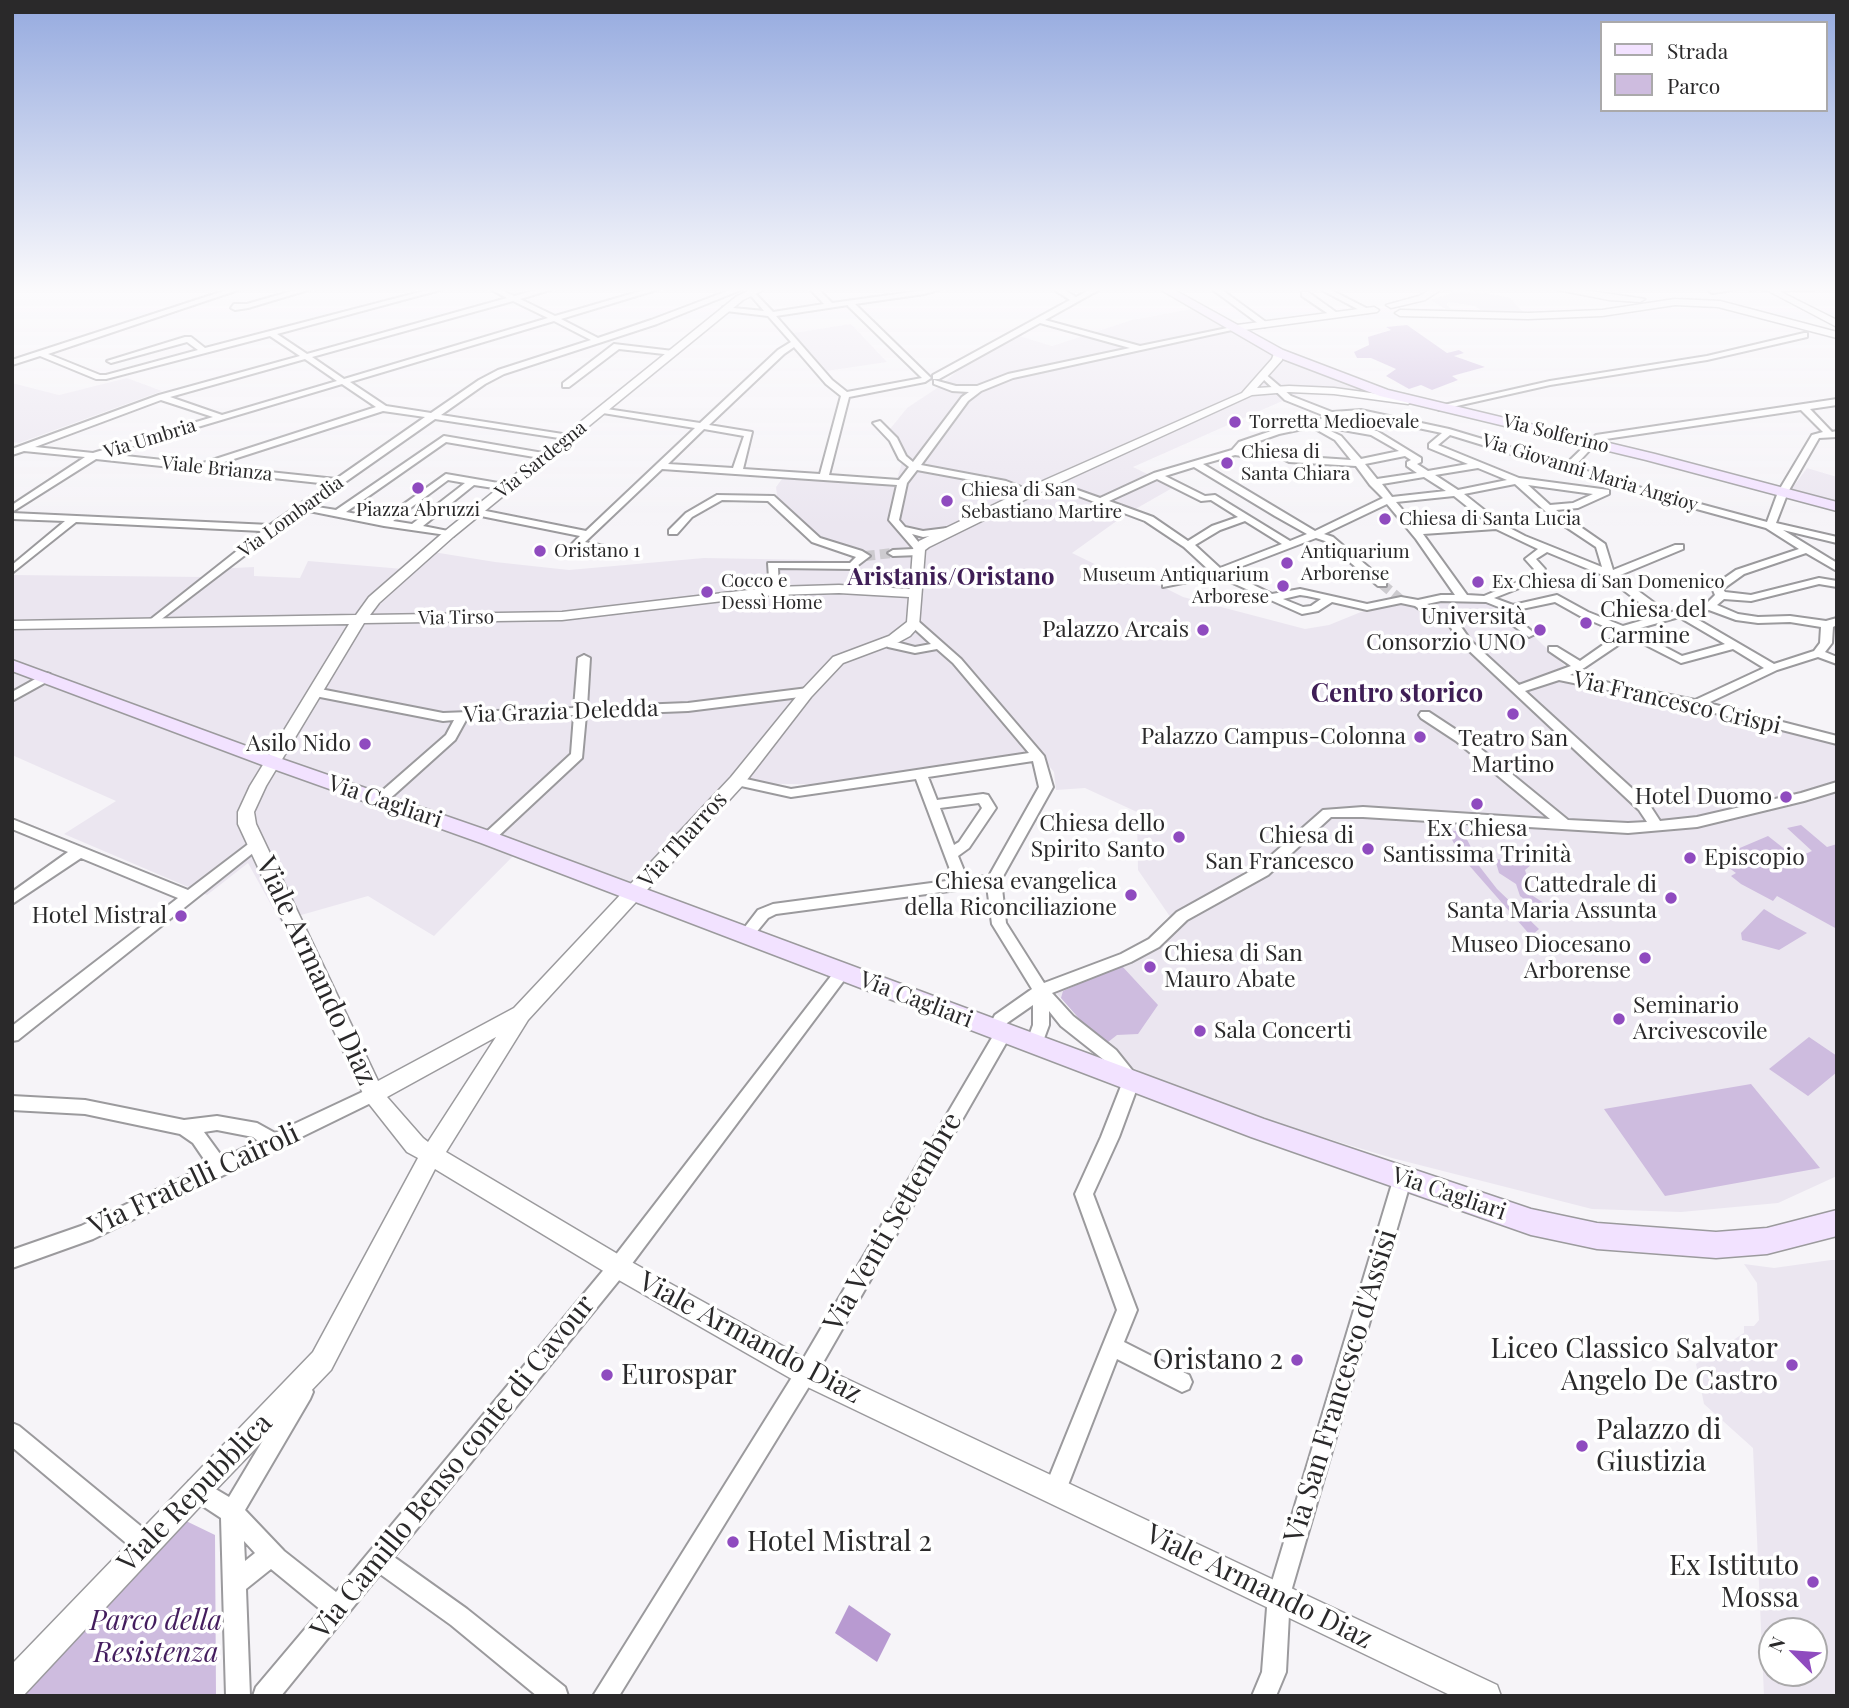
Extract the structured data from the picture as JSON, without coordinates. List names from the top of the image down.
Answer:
{
  "streets": {
    "main road": ["Via Solferino", "Via Cagliari"],
    "street": [
      "Via Umbria",
      "Via Sardegna",
      "Viale Brianza",
      "Via Giovanni Maria Angioy",
      "Via Lombardia",
      "Via Tirso",
      "Via Francesco Crispi",
      "Via Grazia Deledda",
      "Via Tharros",
      "Viale Armando Diaz",
      "Via Fratelli Cairoli",
      "Via Venti Settembre",
      "Via San Francesco d'Assisi",
      "Via Camillo Benso conte di Cavour",
      "Viale Repubblica"
    ]
  },
  "crossings": [
    ["Via Umbria", "Viale Brianza"],
    ["Via Sardegna", "Via Tirso"],
    ["Via Sardegna", "Via Grazia Deledda"],
    ["Via Sardegna", "Viale Armando Diaz"],
    ["Viale Brianza", "Via Lombardia"],
    ["Via Lombardia", "Via Tirso"],
    ["Via Grazia Deledda", "Via Tharros"],
    ["Via Grazia Deledda", "Viale Armando Diaz"],
    ["Via Cagliari", "Via Tharros"],
    ["Via Cagliari", "Viale Armando Diaz"],
    ["Via Cagliari", "Via Venti Settembre"],
    ["Via Cagliari", "Via San Francesco d'Assisi"],
    ["Via Cagliari", "Via Camillo Benso conte di Cavour"],
    ["Via Tharros", "Viale Armando Diaz"],
    ["Via Tharros", "Via Fratelli Cairoli"],
    ["Via Tharros", "Viale Repubblica"],
    ["Viale Armando Diaz", "Via Fratelli Cairoli"],
    ["Viale Armando Diaz", "Via Venti Settembre"],
    ["Viale Armando Diaz", "Via San Francesco d'Assisi"],
    ["Viale Armando Diaz", "Via Camillo Benso conte di Cavour"],
    ["Viale Armando Diaz", "Viale Repubblica"]
  ],
  "districts": ["Aristanis/Oristano", "Centro storico"],
  "parks": ["Parco della Resistenza"],
  "places": [
    "Torretta Medioevale",
    "Chiesa di Santa Chiara",
    "Piazza Abruzzi",
    "Chiesa di San Sebastiano Martire",
    "Chiesa di Santa Lucia",
    "Oristano 1",
    "Antiquarium Arborense",
    "Ex Chiesa di San Domenico",
    "Museum Antiquarium Arborese",
    "Cocco e Dessì Home",
    "Chiesa del Carmine",
    "Palazzo Arcais",
    "Università Consorzio UNO",
    "Teatro San Martino",
    "Palazzo Campus-Colonna",
    "Asilo Nido",
    "Hotel Duomo",
    "Ex Chiesa Santissima Trinità",
    "Chiesa dello Spirito Santo",
    "Chiesa di San Francesco",
    "Episcopio",
    "Chiesa evangelica della Riconciliazione",
    "Cattedrale di Santa Maria Assunta",
    "Hotel Mistral",
    "Museo Diocesano Arborense",
    "Chiesa di San Mauro Abate",
    "Seminario Arcivescovile",
    "Sala Concerti",
    "Oristano 2",
    "Liceo Classico Salvator Angelo De Castro",
    "Eurospar",
    "Palazzo di Giustizia",
    "Hotel Mistral 2",
    "Ex Istituto Mossa"
  ],
  "legend": ["Strada", "Parco"],
  "north": "top left"
}
